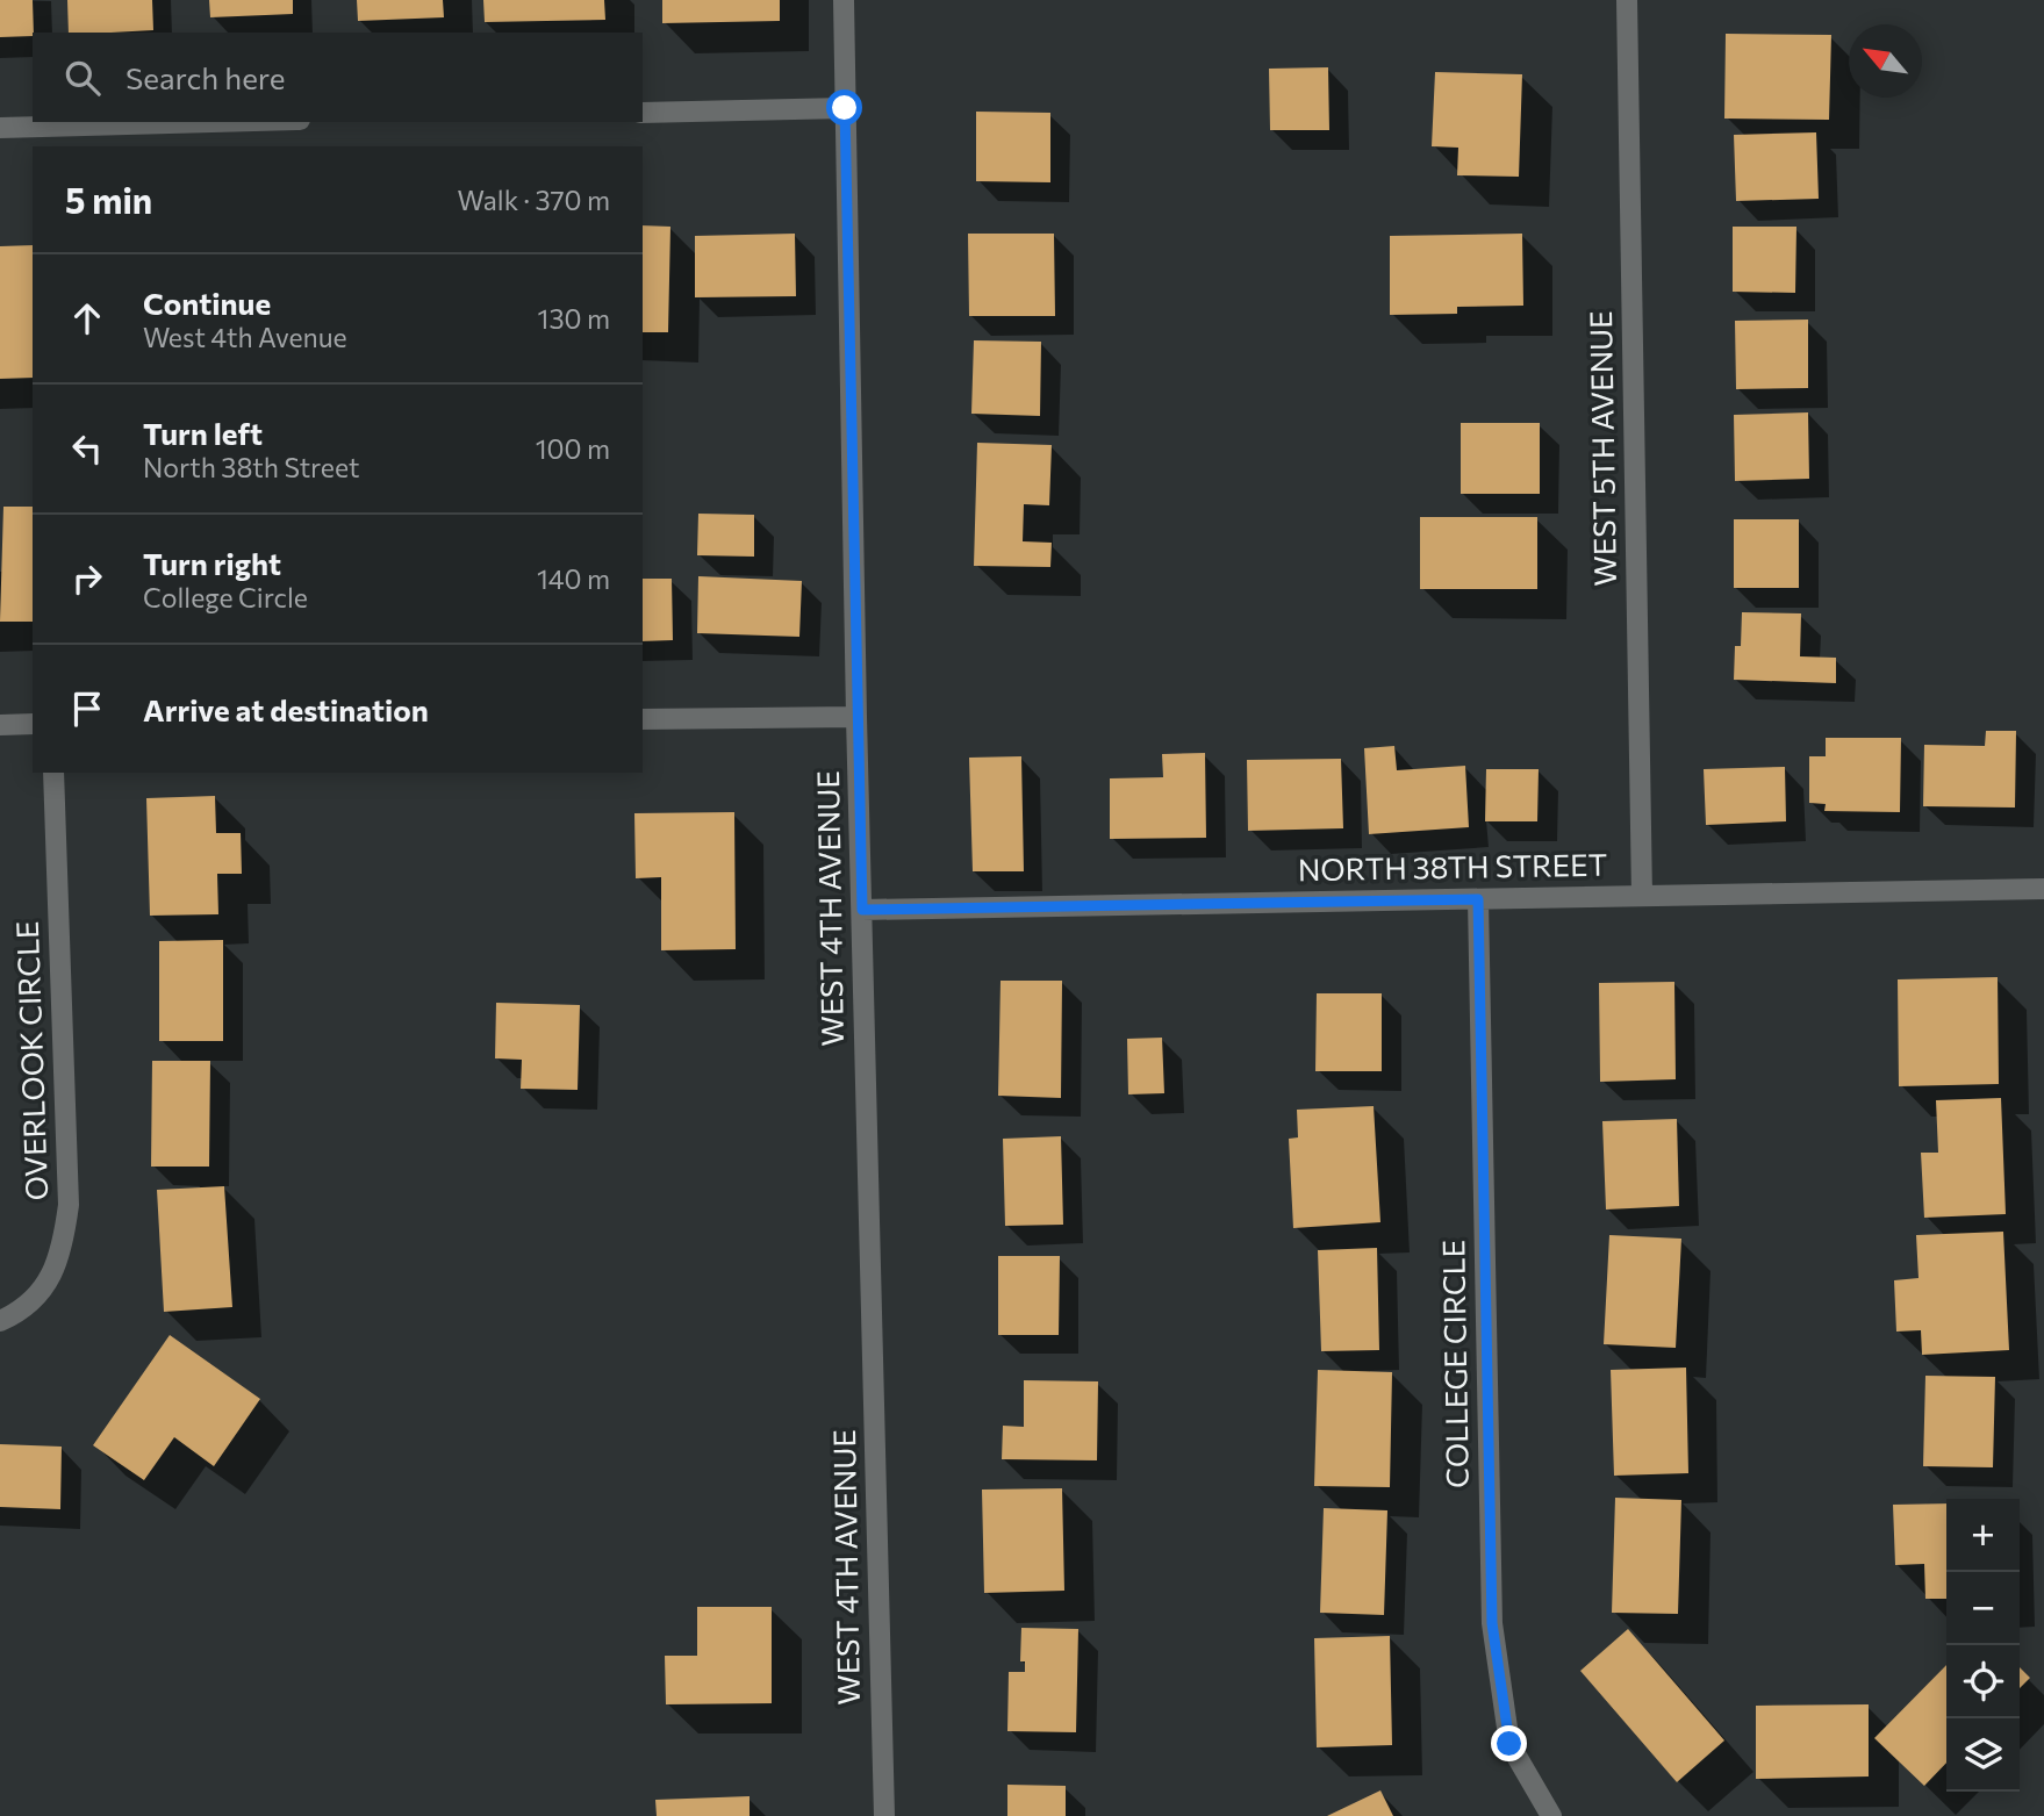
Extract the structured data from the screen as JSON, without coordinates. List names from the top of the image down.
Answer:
{
  "streets": {
    "street": [
      "WEST 5TH AVENUE",
      "NORTH 38TH STREET",
      "WEST 4TH AVENUE",
      "OVERLOOK CIRCLE",
      "COLLEGE CIRCLE"
    ]
  },
  "crossings": [
    ["WEST 5TH AVENUE", "NORTH 38TH STREET"],
    ["NORTH 38TH STREET", "WEST 4TH AVENUE"],
    ["NORTH 38TH STREET", "COLLEGE CIRCLE"]
  ],
  "north": "top left",
  "page": {
    "search": "Search here",
    "heading": ["5 min", "Walk · 370 m"],
    "list": [
      ["Continue", "West 4th Avenue", "130 m"],
      ["Turn left", "North 38th Street", "100 m"],
      ["Turn right", "College Circle", "140 m"],
      "Arrive at destination"
    ],
    "map_buttons": ["+", "−"]
  }
}
